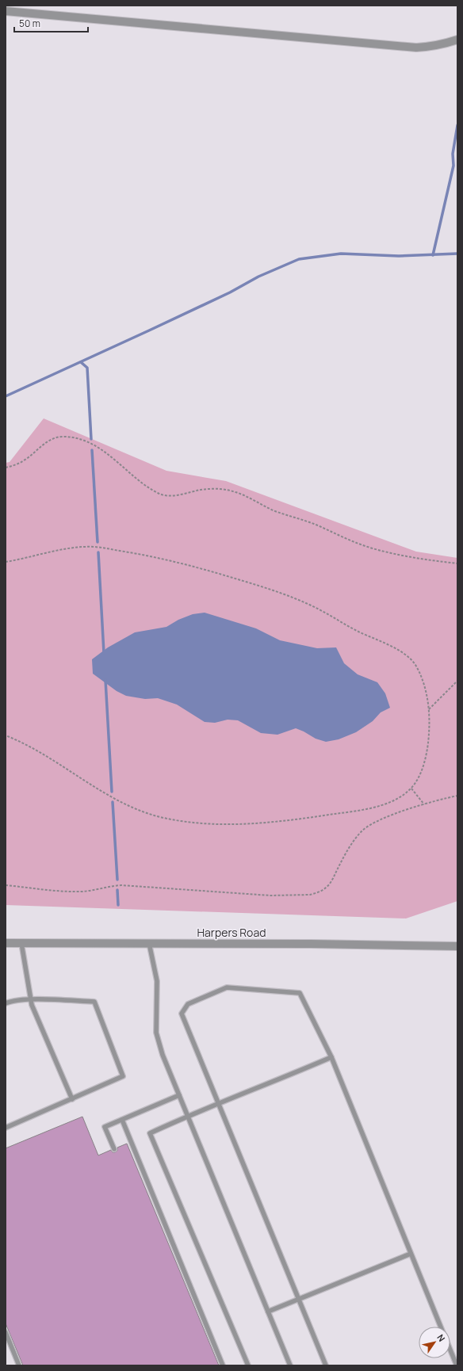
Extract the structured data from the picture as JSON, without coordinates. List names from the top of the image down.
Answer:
{
  "streets": {
    "street": ["Harpers Road"]
  },
  "scale_bar": "50 m",
  "north": "top right"
}
